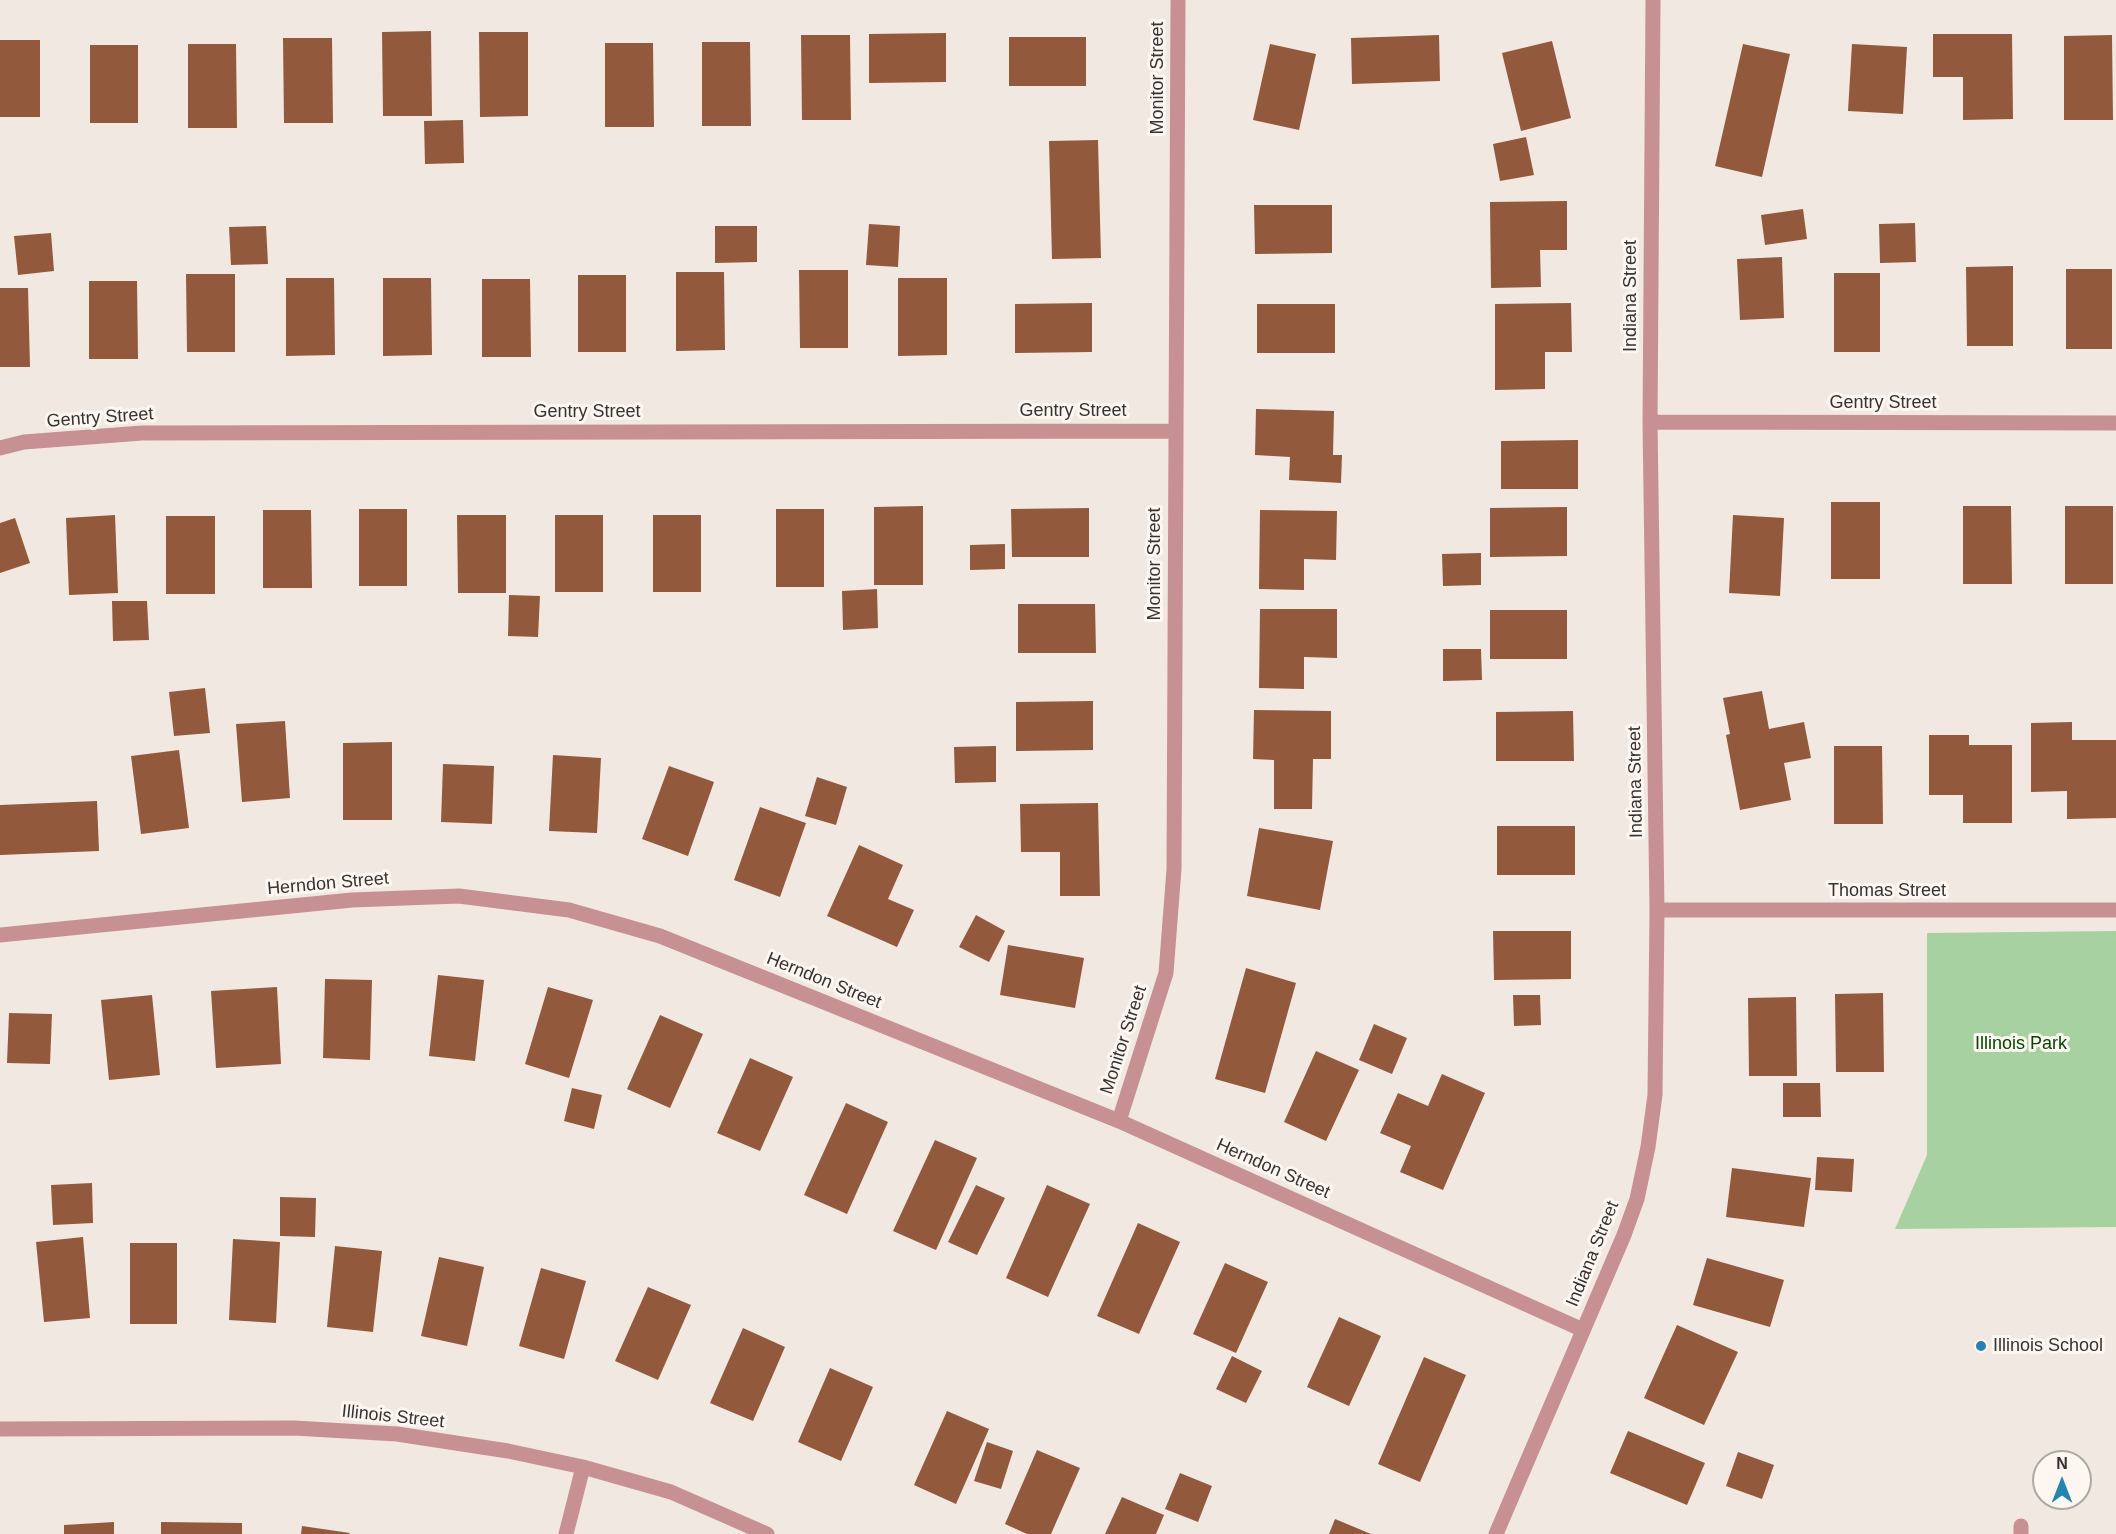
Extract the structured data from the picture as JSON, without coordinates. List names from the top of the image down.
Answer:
{
  "streets": {
    "street": [
      "Monitor Street",
      "Indiana Street",
      "Gentry Street",
      "Herndon Street",
      "Thomas Street",
      "Illinois Street"
    ]
  },
  "crossings": [
    ["Monitor Street", "Gentry Street"],
    ["Monitor Street", "Herndon Street"],
    ["Indiana Street", "Gentry Street"],
    ["Indiana Street", "Herndon Street"],
    ["Indiana Street", "Thomas Street"]
  ],
  "parks": ["Illinois Park"],
  "places": ["Illinois School"],
  "north": "top"
}
